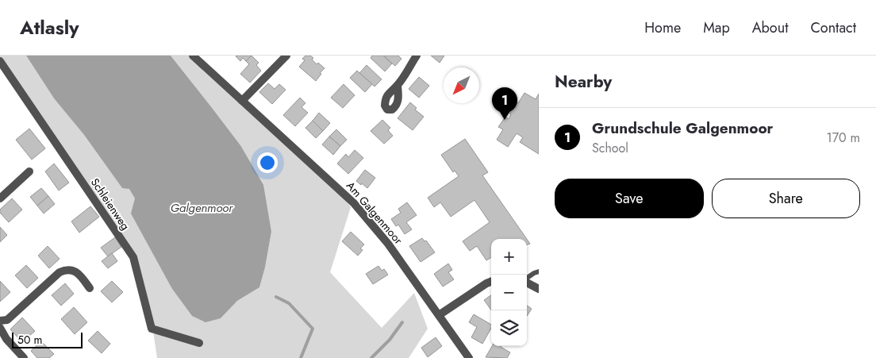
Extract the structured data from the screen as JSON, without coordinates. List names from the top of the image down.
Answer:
{
  "streets": {
    "street": ["Schleienweg", "Am Galgenmoor"]
  },
  "water": ["Galgenmoor"],
  "scale_bar": "50 m",
  "north": "bottom left",
  "page": {
    "header": "Atlasly",
    "nav": [
      "Home",
      "Map",
      "About",
      "Contact"
    ],
    "heading": "Nearby",
    "pins": "1",
    "list": [
      {
        "mark": "1",
        "name": "Grundschule Galgenmoor",
        "note": "School",
        "value": "170 m"
      }
    ],
    "buttons": ["Save", "Share"],
    "map_buttons": ["+", "−"],
    "scale": "50 m"
  }
}
